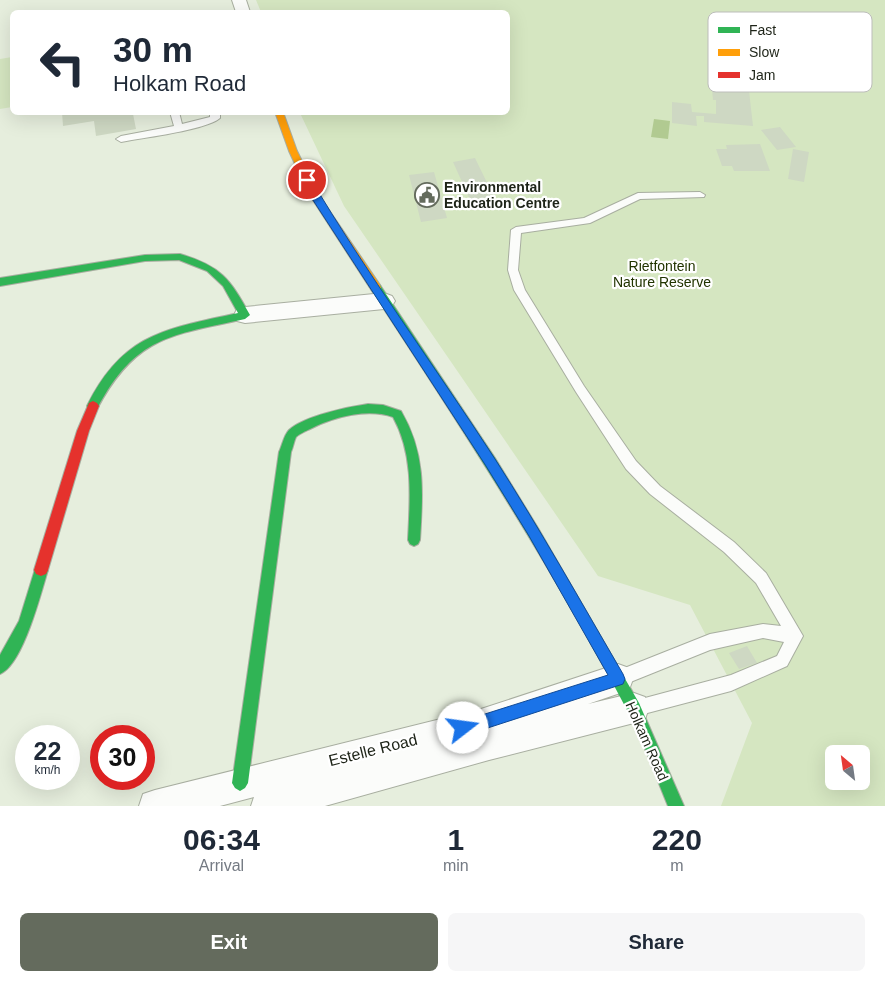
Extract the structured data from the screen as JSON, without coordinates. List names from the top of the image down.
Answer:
{
  "streets": {
    "street": ["Holkam Road", "Estelle Road"]
  },
  "crossings": [
    ["Holkam Road", "Estelle Road"]
  ],
  "parks": ["Rietfontein Nature Reserve"],
  "places": {
    "public building": ["Environmental Education Centre"]
  },
  "legend": ["Fast", "Slow", "Jam"],
  "north": "top left",
  "page": {
    "turn": ["30 m", "Holkam Road"],
    "speed": "22 km/h",
    "limit": "30",
    "eta": [
      "06:34",
      "Arrival",
      "1",
      "min",
      "220",
      "m"
    ],
    "buttons": ["Exit", "Share"]
  }
}
